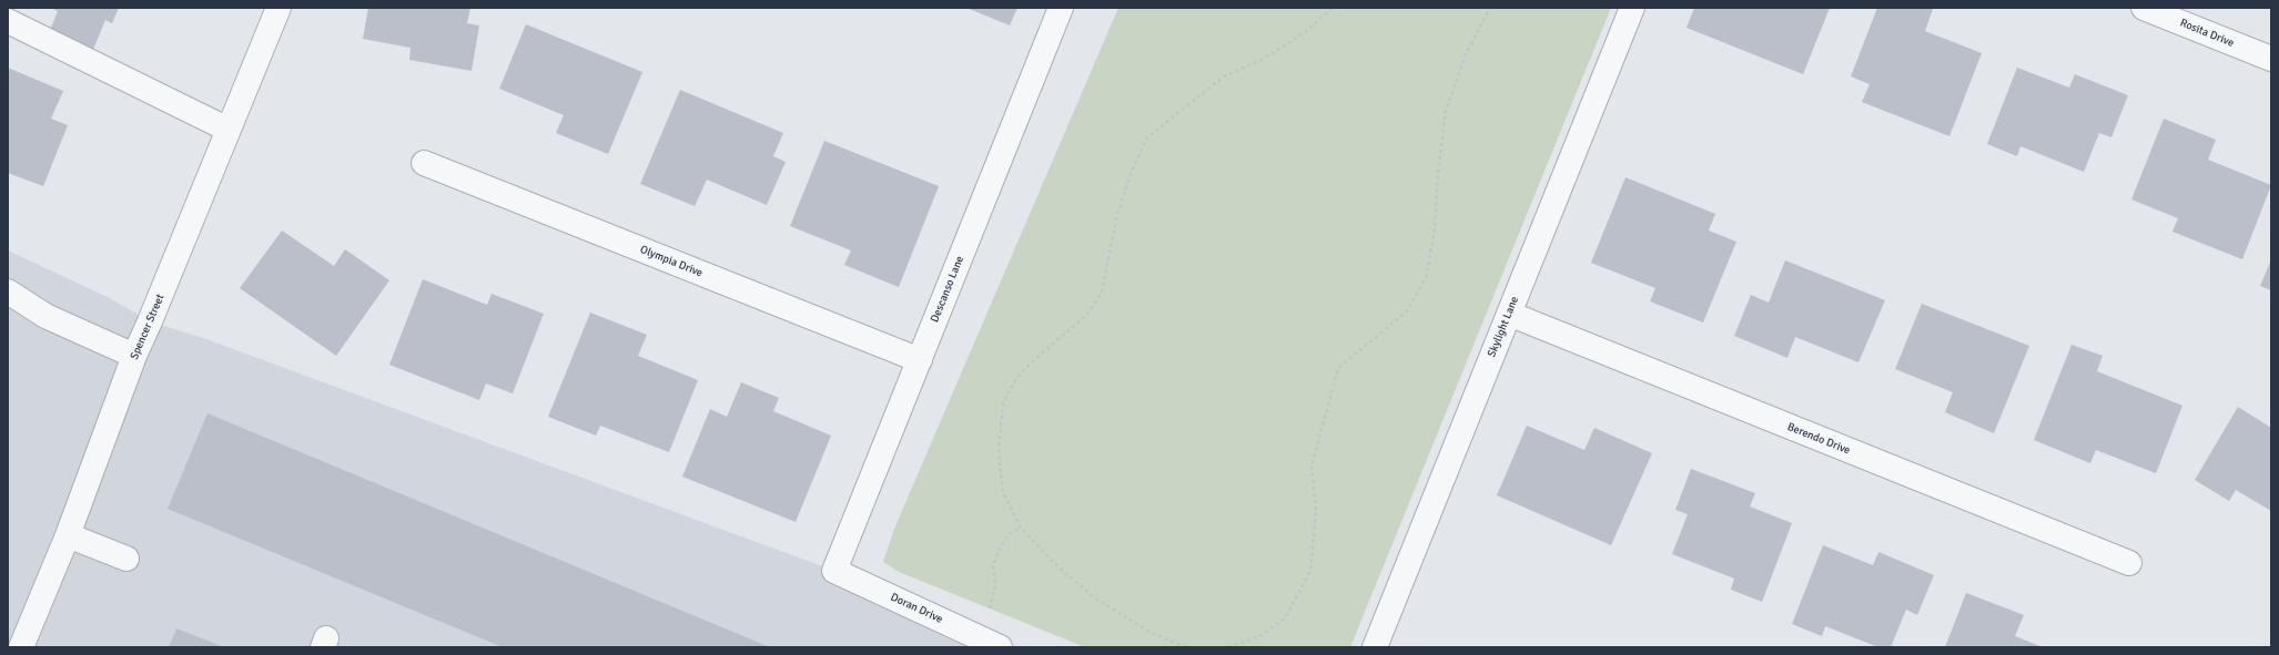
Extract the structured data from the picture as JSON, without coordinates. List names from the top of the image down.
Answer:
{
  "streets": {
    "street": [
      "Rosita Drive",
      "Olympia Drive",
      "Descanso Lane",
      "Spencer Street",
      "Skylight Lane",
      "Berendo Drive",
      "Doran Drive"
    ]
  },
  "crossings": [
    ["Olympia Drive", "Descanso Lane"],
    ["Descanso Lane", "Doran Drive"],
    ["Skylight Lane", "Berendo Drive"]
  ]
}
